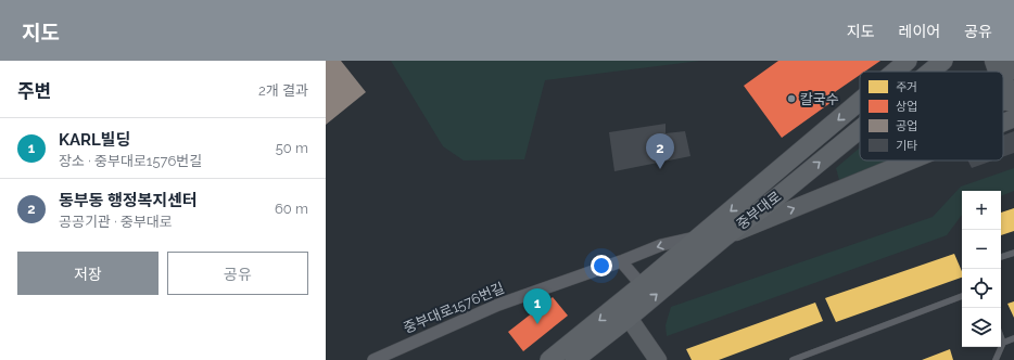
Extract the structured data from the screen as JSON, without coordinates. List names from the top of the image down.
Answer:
{
  "streets": {
    "main road": ["중부대로"],
    "street": ["중부대로1576번길"]
  },
  "crossings": [
    ["중부대로", "중부대로1576번길"]
  ],
  "places": ["칼국수"],
  "legend": [
    "주거",
    "상업",
    "공업",
    "기타"
  ],
  "page": {
    "header": "지도",
    "nav": ["지도", "레이어", "공유"],
    "heading": ["주변", "2개 결과"],
    "list": [
      {
        "mark": "1",
        "name": "KARL빌딩",
        "note": "장소 · 중부대로1576번길",
        "value": "50 m"
      },
      {
        "mark": "2",
        "name": "동부동 행정복지센터",
        "note": "공공기관 · 중부대로",
        "value": "60 m"
      }
    ],
    "pins": ["2", "1"],
    "map_buttons": ["+", "−"],
    "buttons": ["저장", "공유"]
  }
}
